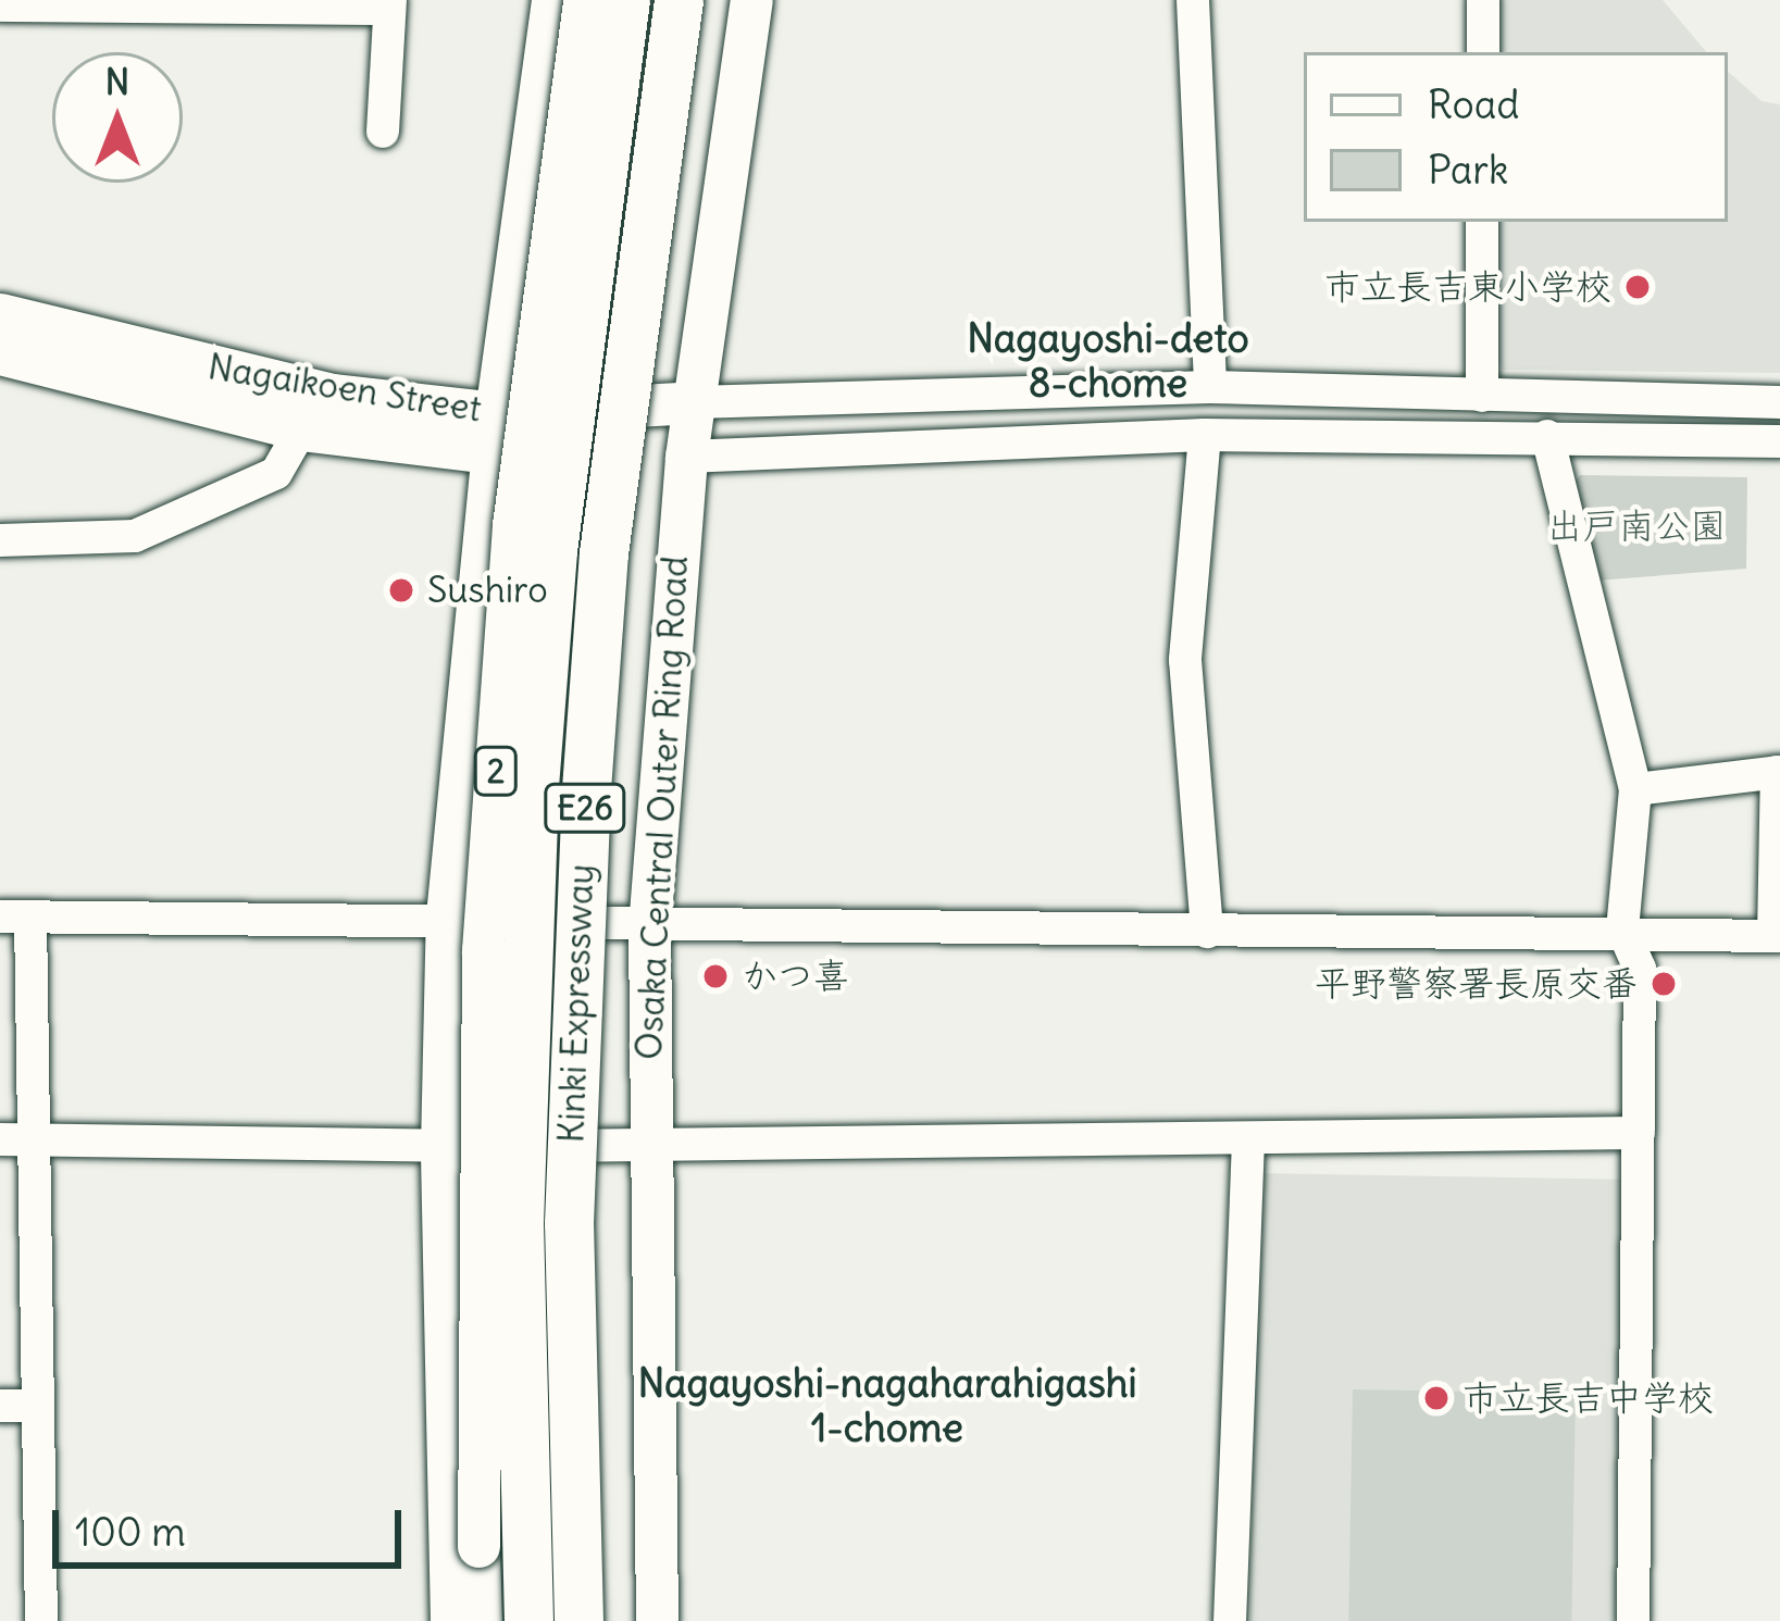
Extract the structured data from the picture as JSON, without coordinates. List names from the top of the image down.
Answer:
{
  "streets": {
    "highway": ["E26", "Kinki Expressway"],
    "main road": ["Nagaikoen Street", "2", "Osaka Central Outer Ring Road"]
  },
  "crossings": [
    ["Nagaikoen Street", "2"],
    ["Nagaikoen Street", "Osaka Central Outer Ring Road"]
  ],
  "districts": ["Nagayoshi-deto 8-chome", "Nagayoshi-nagaharahigashi 1-chome"],
  "parks": ["出戸南公園"],
  "places": [
    "市立長吉東小学校",
    "Sushiro",
    "かつ喜",
    "平野警察署長原交番",
    "市立長吉中学校"
  ],
  "legend": ["Road", "Park"],
  "scale_bar": "100 m",
  "north": "top"
}
